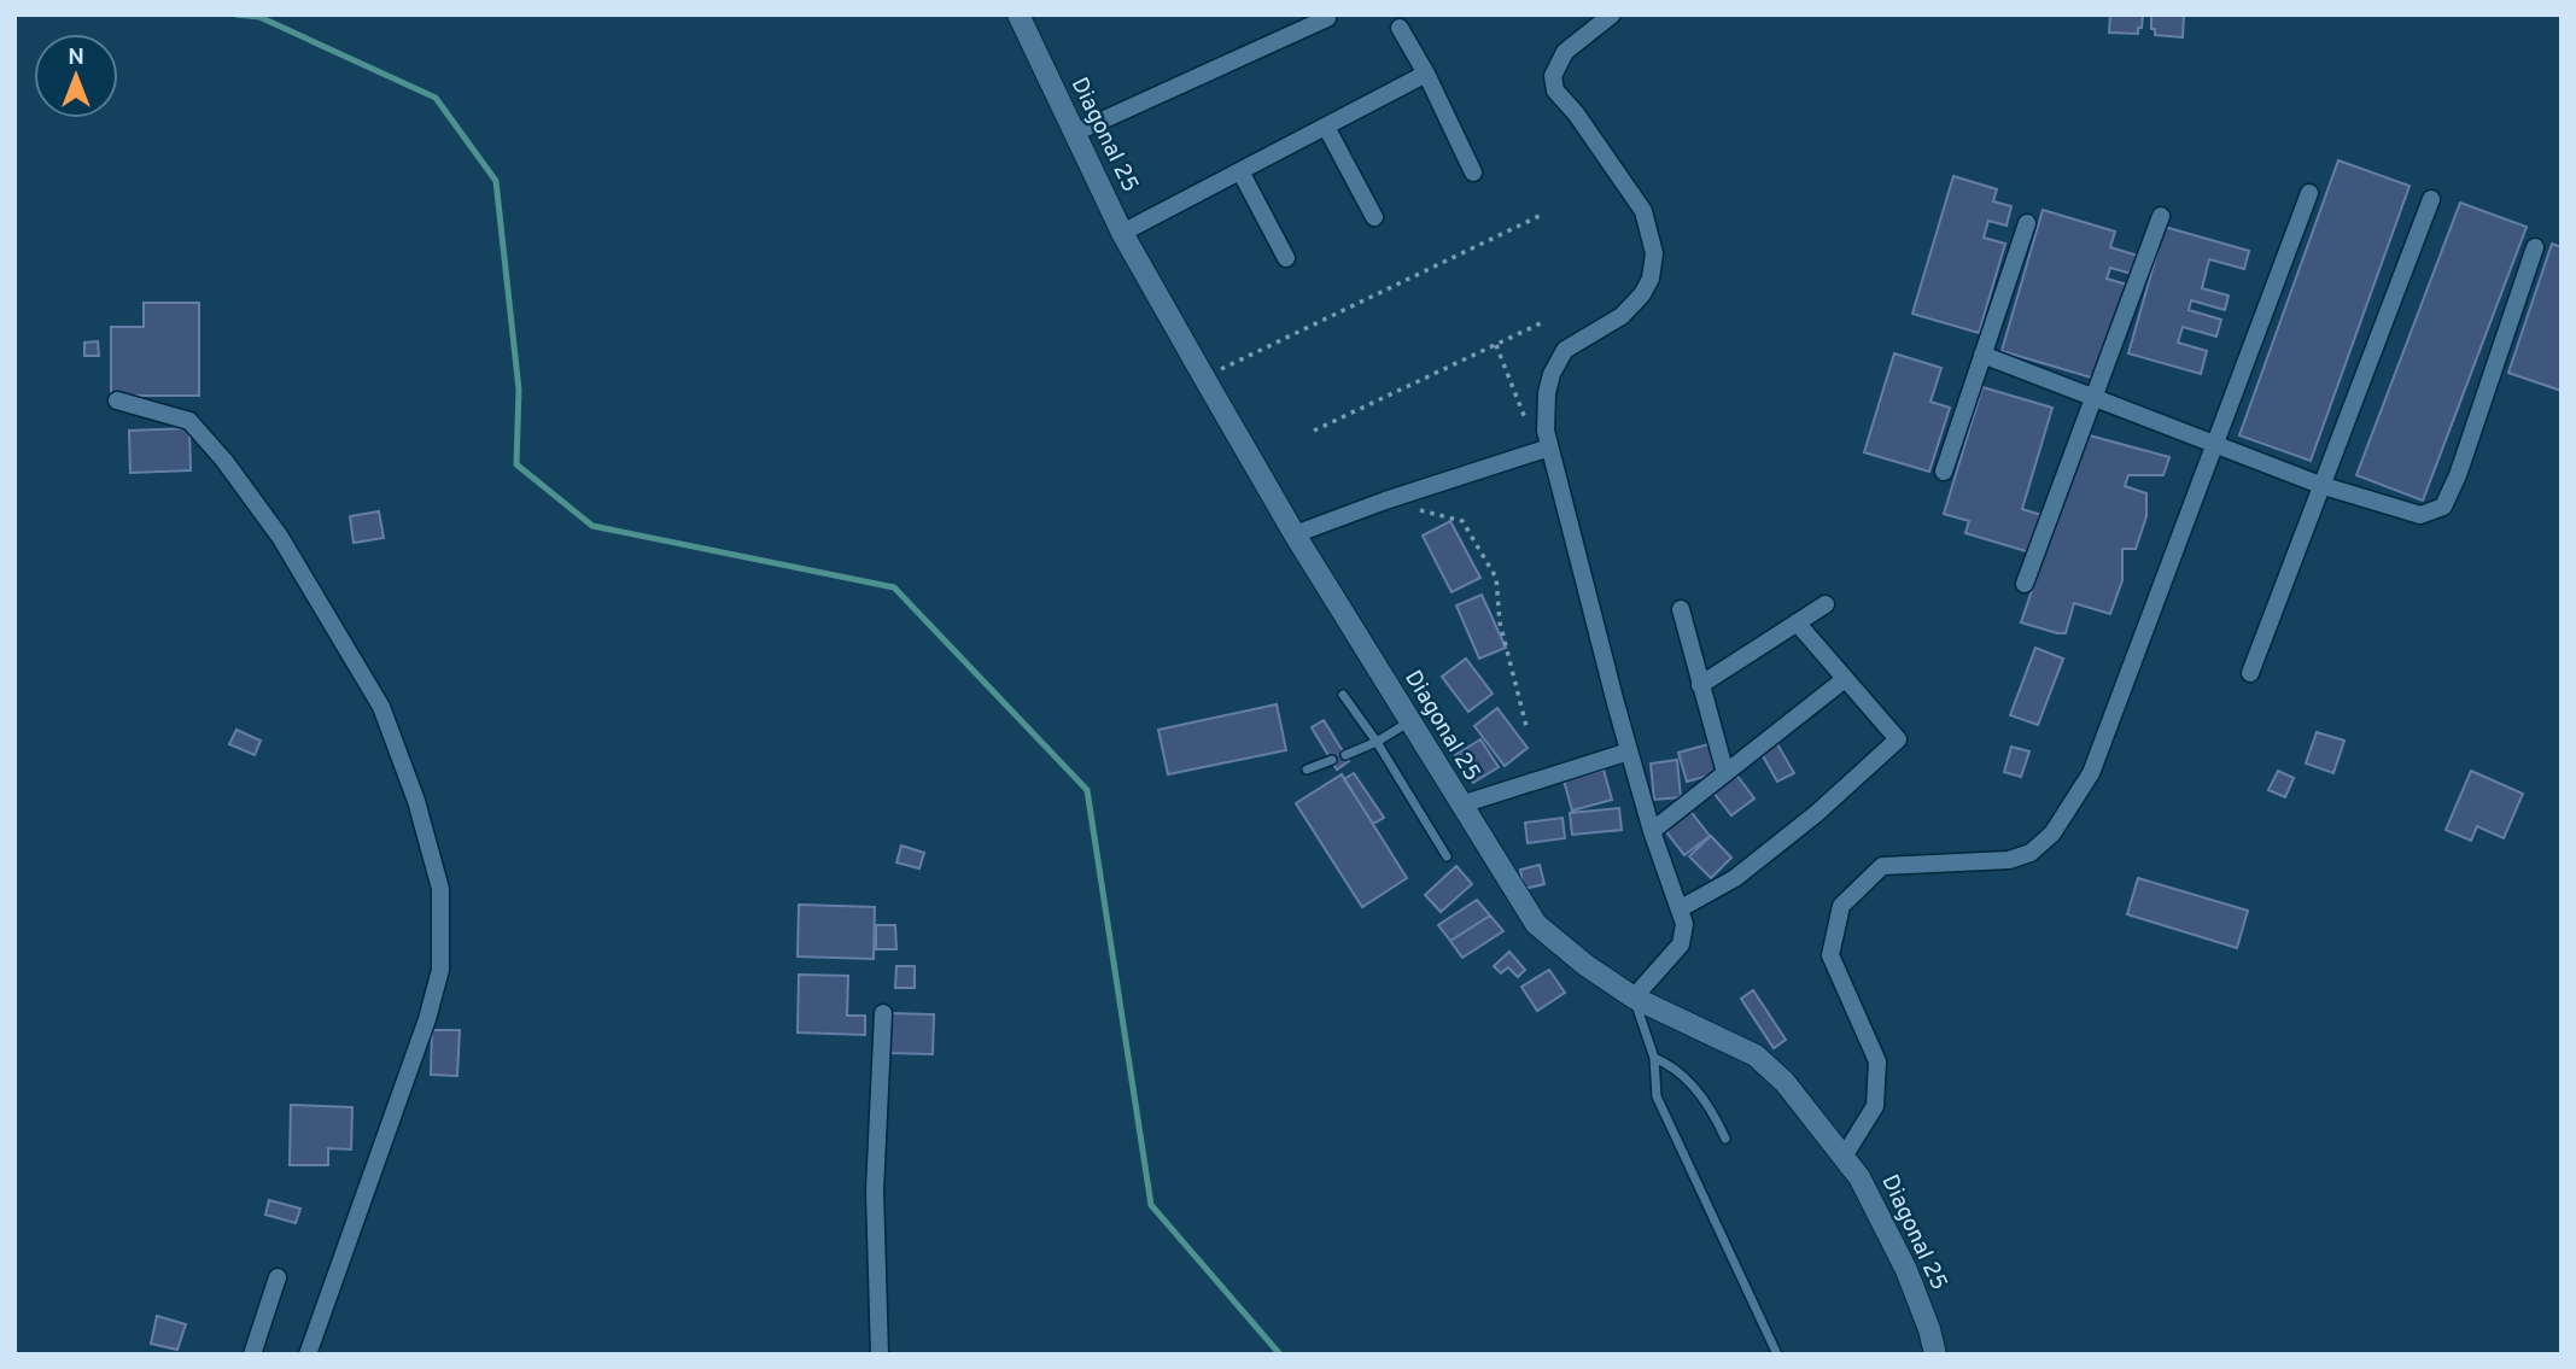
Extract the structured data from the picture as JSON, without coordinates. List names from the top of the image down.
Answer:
{
  "streets": {
    "street": ["Diagonal 25"]
  },
  "north": "top"
}
